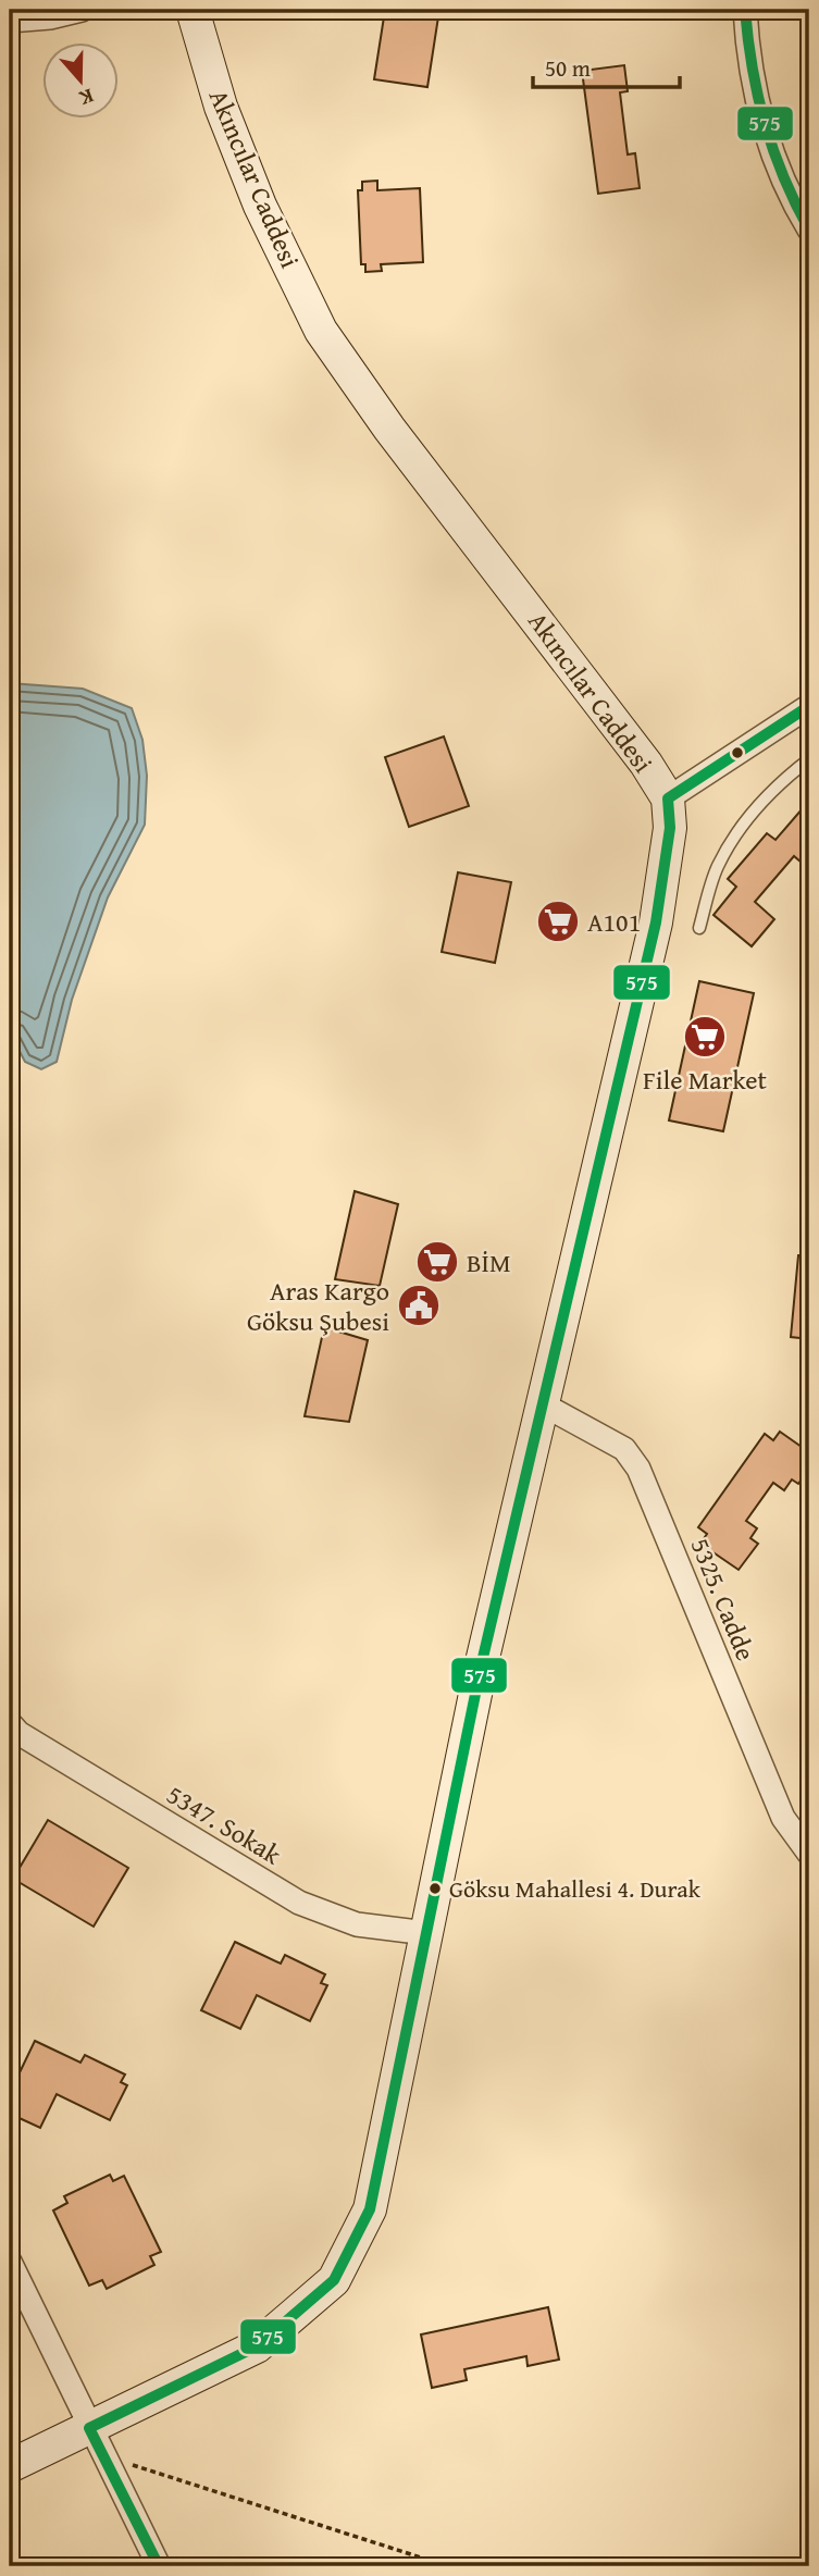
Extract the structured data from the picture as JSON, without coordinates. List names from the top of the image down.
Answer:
{
  "streets": {
    "street": ["Akıncılar Caddesi", "5325. Cadde", "5347. Sokak"]
  },
  "crossings": [
    ["Akıncılar Caddesi", "5325. Cadde"],
    ["Akıncılar Caddesi", "5347. Sokak"]
  ],
  "places": {
    "supermarket": ["A101", "File Market", "BİM"],
    "public building": ["Aras Kargo Göksu Şubesi"],
    "other": ["Göksu Mahallesi 4. Durak"]
  },
  "lines": ["transit line 575"],
  "scale_bar": "50 m",
  "north": "bottom"
}
